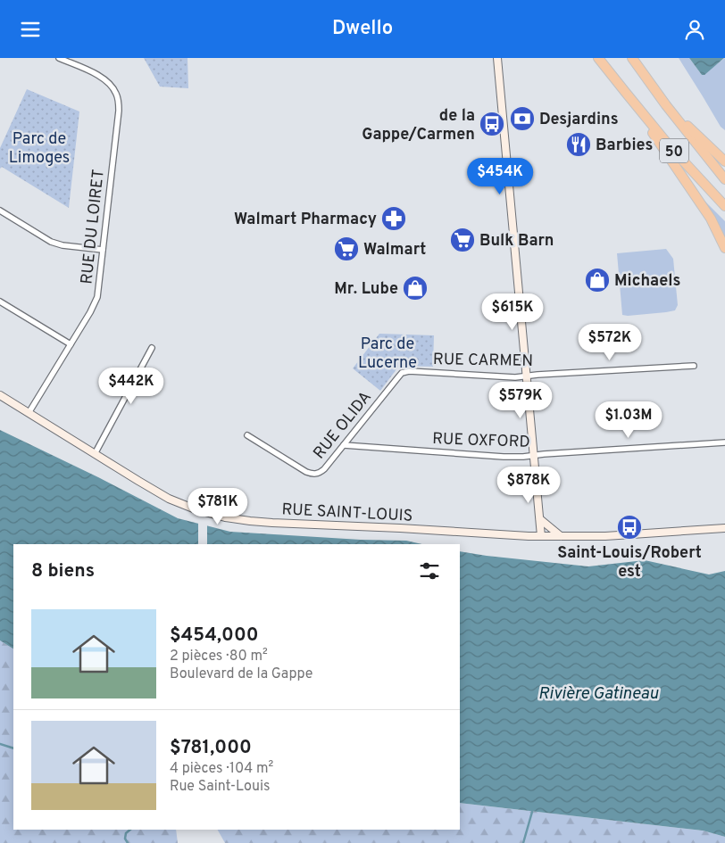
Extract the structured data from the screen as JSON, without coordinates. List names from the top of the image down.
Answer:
{
  "streets": {
    "highway": ["50"],
    "main road": ["RUE SAINT-LOUIS"],
    "street": [
      "RUE DU LOIRET",
      "RUE CARMEN",
      "RUE OLIDA",
      "RUE OXFORD"
    ]
  },
  "crossings": [
    ["RUE DU LOIRET", "RUE SAINT-LOUIS"],
    ["RUE CARMEN", "RUE OLIDA"],
    ["RUE OLIDA", "RUE OXFORD"]
  ],
  "water": ["Rivière Gatineau"],
  "parks": ["Parc de Limoges", "Parc de Lucerne"],
  "places": {
    "bank": ["Desjardins"],
    "bus stop": ["de la Gappe/Carmen", "Saint-Louis/Robert est"],
    "restaurant": ["Barbies"],
    "pharmacy": ["Walmart Pharmacy"],
    "supermarket": ["Bulk Barn", "Walmart"],
    "shop": ["Michaels", "Mr. Lube"]
  },
  "page": {
    "header": "Dwello",
    "price": [
      "$454K",
      "$615K",
      "$572K",
      "$442K",
      "$579K",
      "$1.03M",
      "$878K",
      "$781K"
    ],
    "heading": "8 biens",
    "list": [
      {
        "name": "$454,000",
        "note": "2 pièces · 80 m² · Boulevard de la Gappe"
      },
      {
        "name": "$781,000",
        "note": "4 pièces · 104 m² · Rue Saint-Louis"
      }
    ]
  }
}
